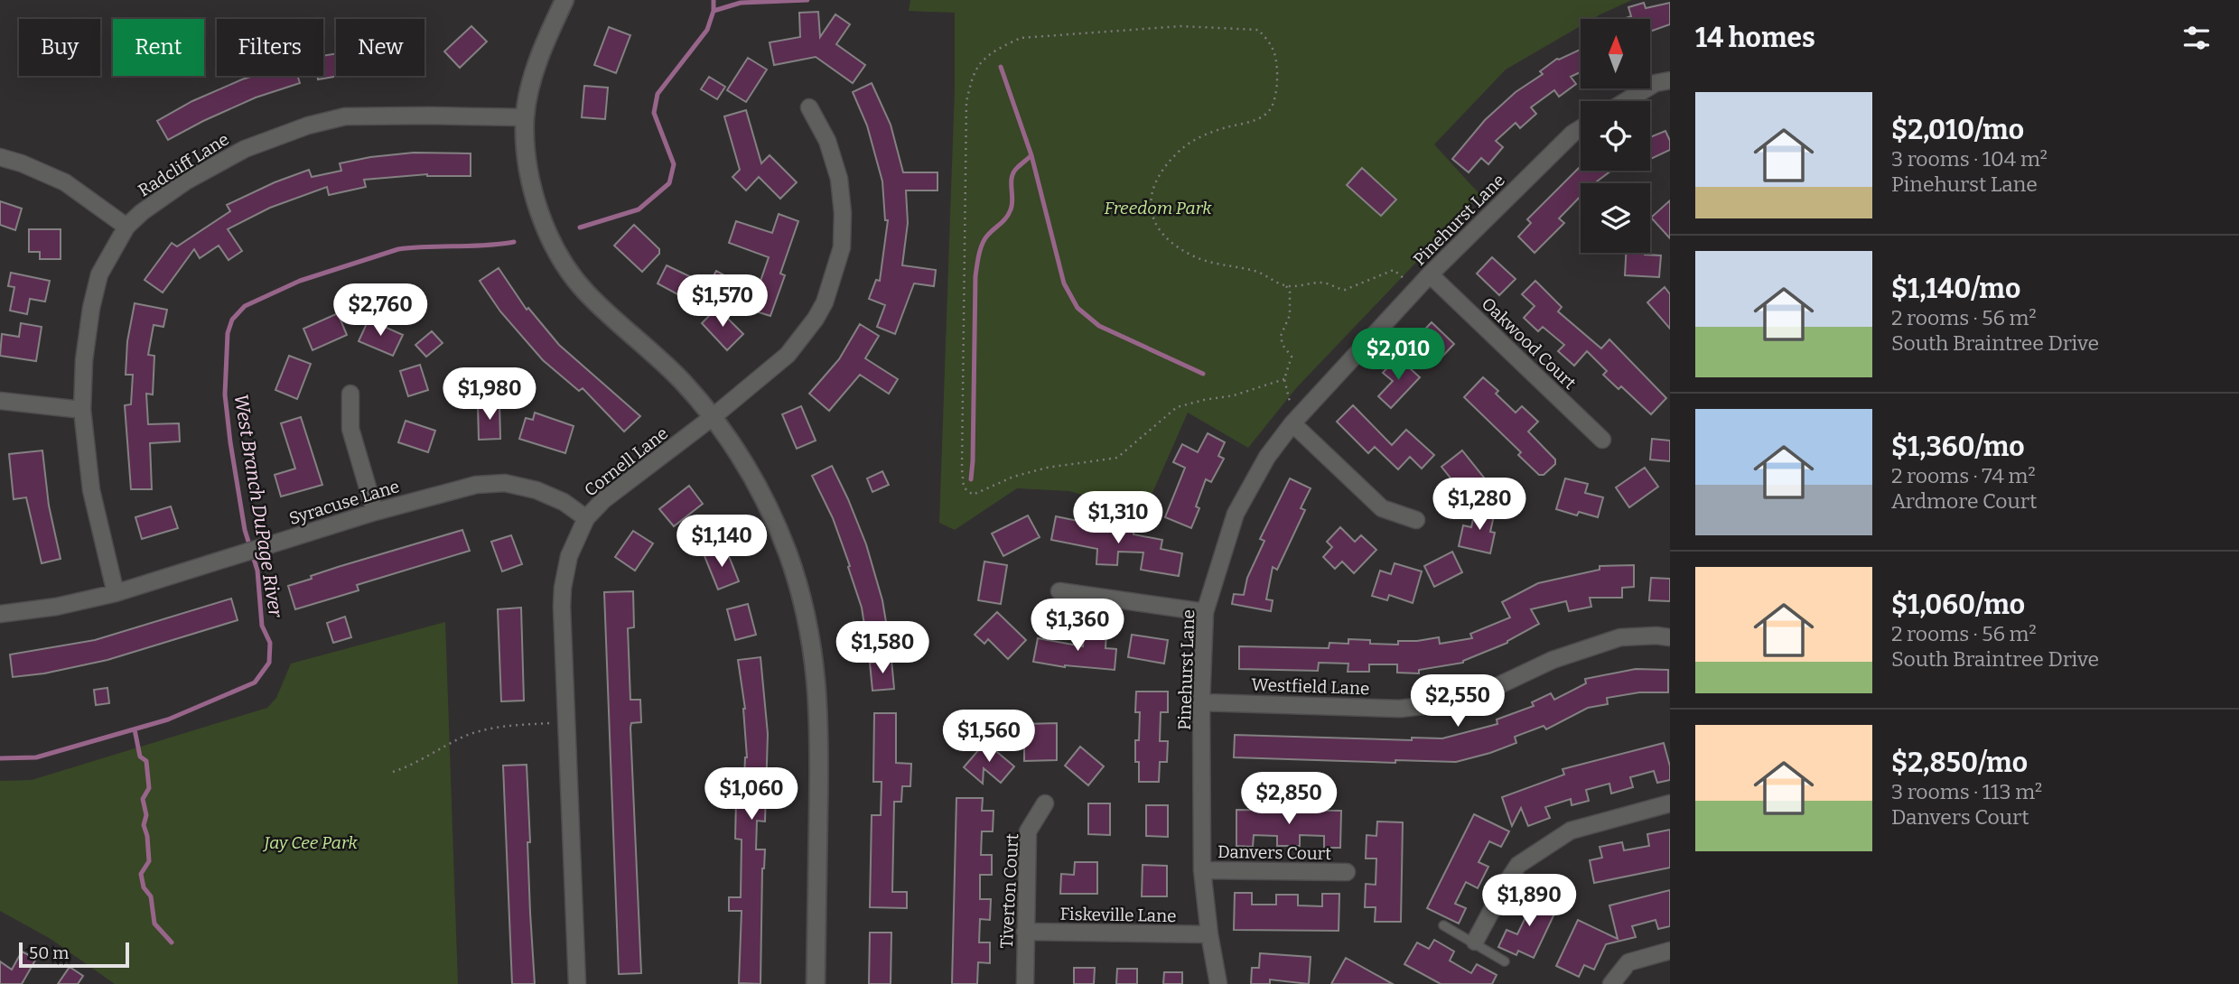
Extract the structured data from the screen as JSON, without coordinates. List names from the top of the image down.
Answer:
{
  "streets": {
    "street": [
      "Radcliff Lane",
      "Pinehurst Lane",
      "Oakwood Court",
      "Cornell Lane",
      "Syracuse Lane",
      "Westfield Lane",
      "Danvers Court",
      "Tiverton Court",
      "Fiskeville Lane"
    ]
  },
  "crossings": [
    ["Radcliff Lane", "Syracuse Lane"],
    ["Pinehurst Lane", "Oakwood Court"],
    ["Pinehurst Lane", "Westfield Lane"],
    ["Pinehurst Lane", "Danvers Court"],
    ["Pinehurst Lane", "Fiskeville Lane"],
    ["Cornell Lane", "Syracuse Lane"],
    ["Tiverton Court", "Fiskeville Lane"]
  ],
  "water": ["West Branch DuPage River"],
  "parks": ["Freedom Park", "Jay Cee Park"],
  "scale_bar": "50 m",
  "north": "top",
  "page": {
    "heading": "14 homes",
    "chip": [
      "Buy",
      "Rent",
      "Filters",
      "New"
    ],
    "list": [
      {
        "name": "$2,010/mo",
        "note": "3 rooms · 104 m² · Pinehurst Lane"
      },
      {
        "name": "$1,140/mo",
        "note": "2 rooms · 56 m² · South Braintree Drive"
      },
      {
        "name": "$1,360/mo",
        "note": "2 rooms · 74 m² · Ardmore Court"
      },
      {
        "name": "$1,060/mo",
        "note": "2 rooms · 56 m² · South Braintree Drive"
      },
      {
        "name": "$2,850/mo",
        "note": "3 rooms · 113 m² · Danvers Court"
      }
    ],
    "price": [
      "$1,570",
      "$2,760",
      "$2,010",
      "$1,980",
      "$1,280",
      "$1,310",
      "$1,140",
      "$1,360",
      "$1,580",
      "$2,550",
      "$1,560",
      "$1,060",
      "$2,850",
      "$1,890"
    ],
    "scale": "50 m"
  }
}
